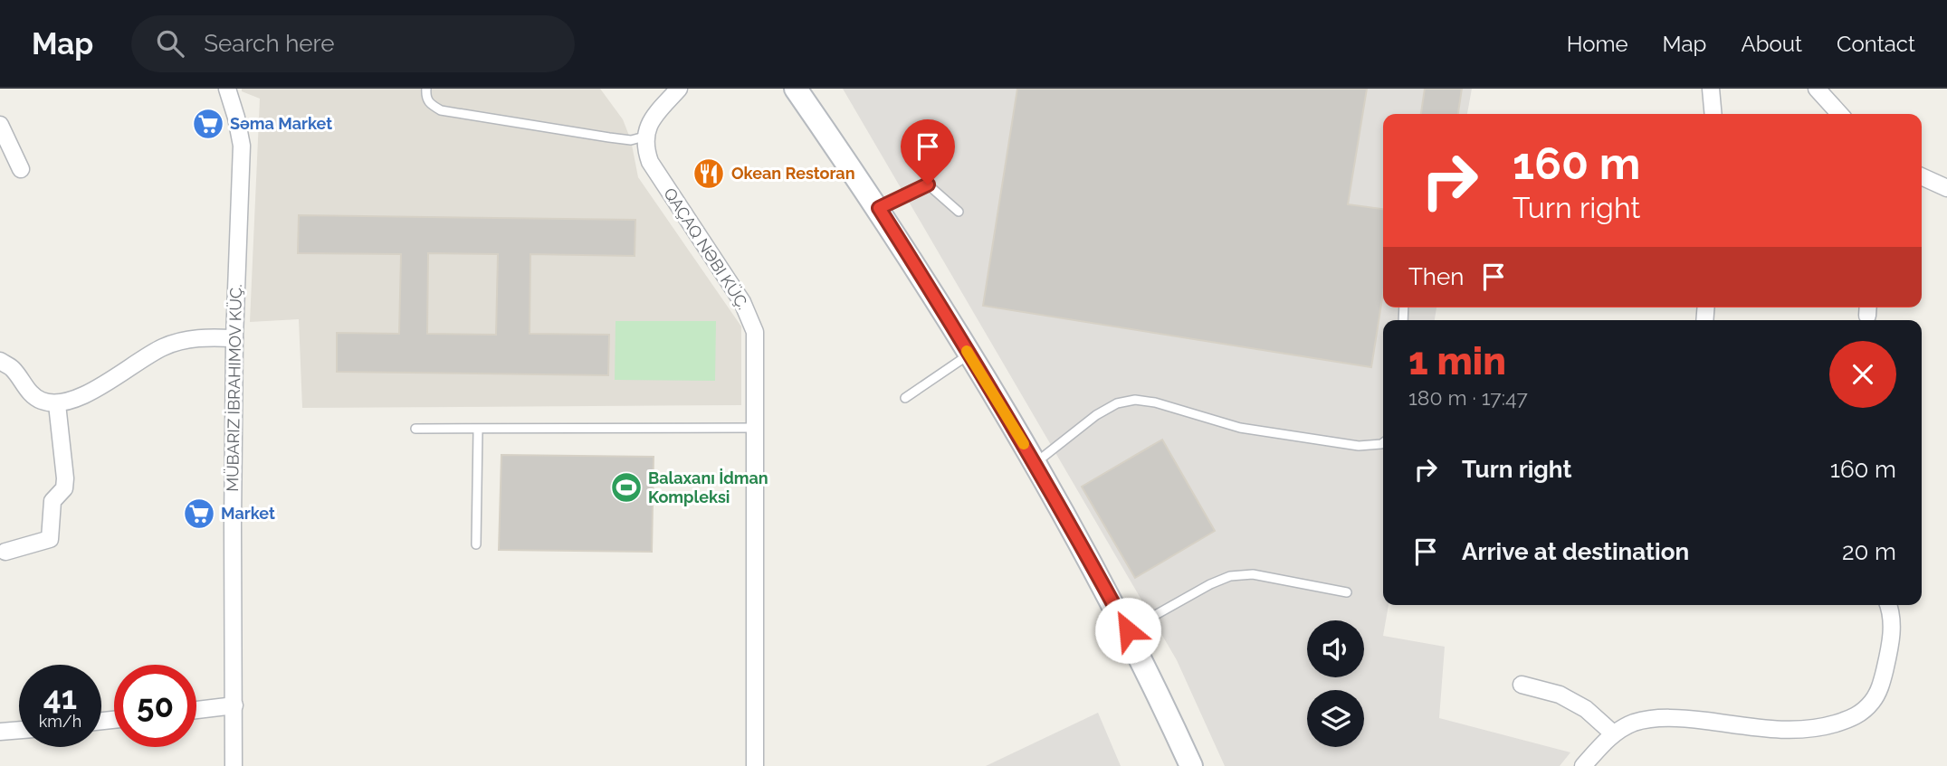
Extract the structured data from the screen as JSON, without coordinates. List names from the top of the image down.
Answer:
{
  "streets": {
    "street": ["QAÇAQ NƏBI KÜÇ.", "MÜBARIZ İBRAHIMOV KÜÇ."]
  },
  "places": {
    "supermarket": ["Səma Market", "Market"],
    "restaurant": ["Okean Restoran"],
    "sports": ["Balaxanı İdman Kompleksi"]
  },
  "page": {
    "header": "Map",
    "search": "Search here",
    "nav": [
      "Home",
      "Map",
      "About",
      "Contact"
    ],
    "turn": ["160 m", "Turn right"],
    "then": "Then",
    "heading": ["1 min", "180 m · 17:47"],
    "list": [
      {
        "name": "Turn right",
        "value": "160 m"
      },
      {
        "name": "Arrive at destination",
        "value": "20 m"
      }
    ],
    "speed": "41 km/h",
    "limit": "50"
  }
}
